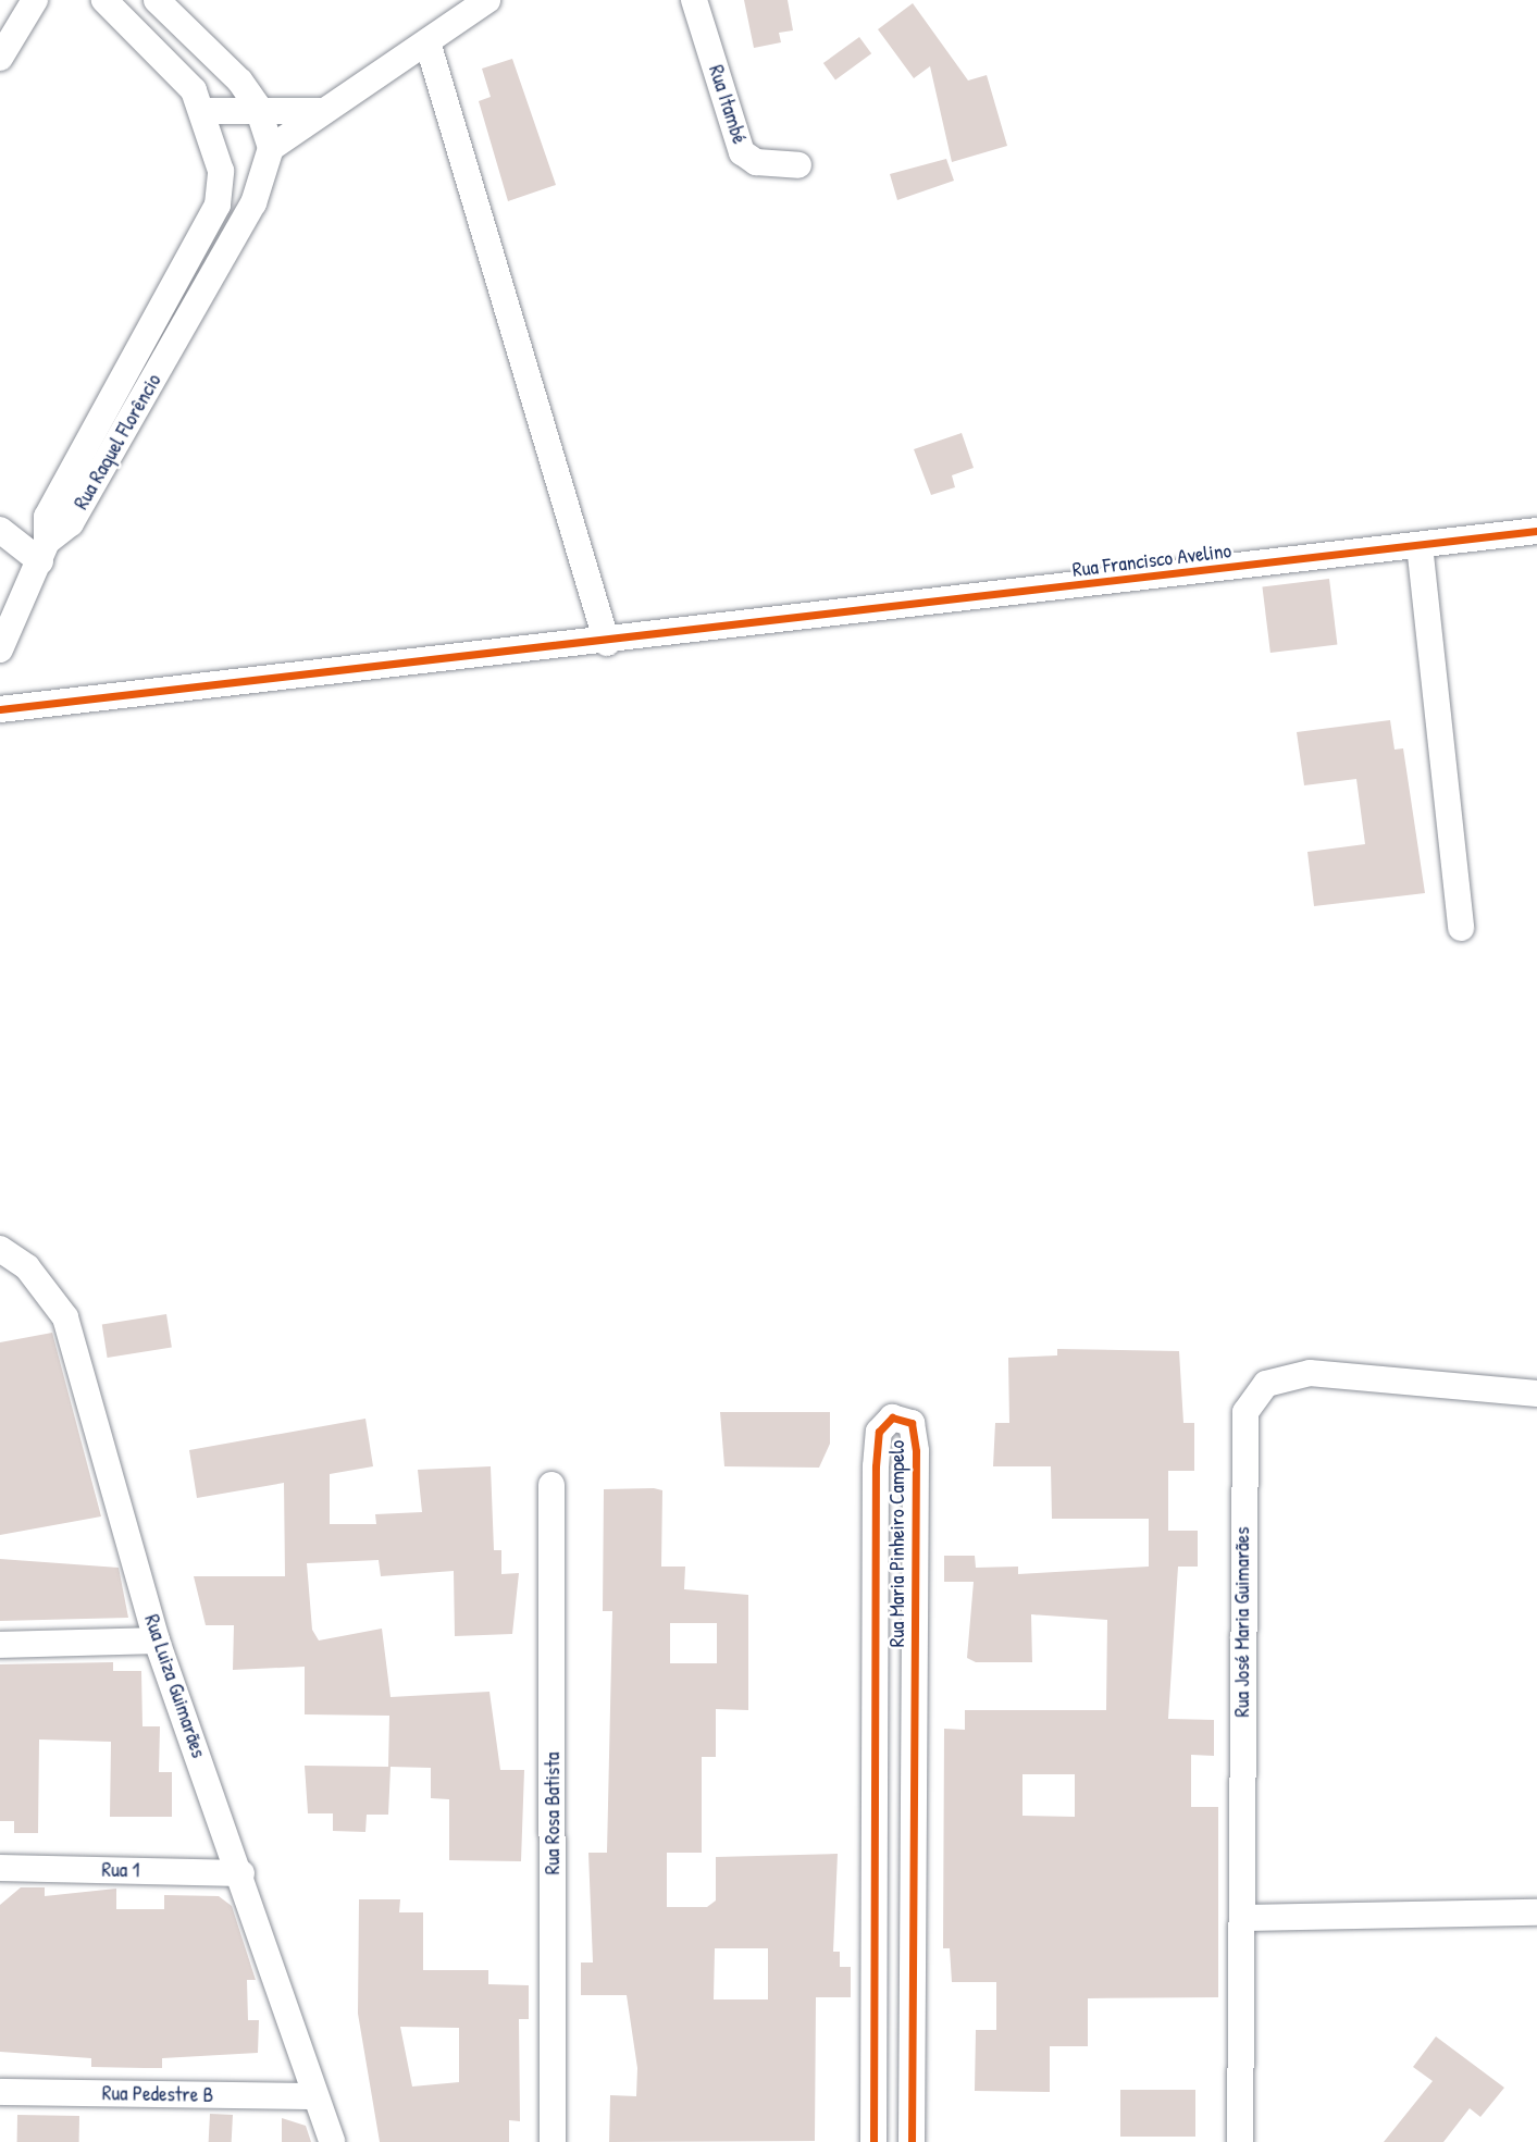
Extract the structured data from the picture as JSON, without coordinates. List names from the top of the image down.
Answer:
{
  "streets": {
    "street": [
      "Rua Itambé",
      "Rua Raquel Florêncio",
      "Rua Francisco Avelino",
      "Rua Maria Pinheiro Campelo",
      "Rua José Maria Guimarães",
      "Rua Luiza Guimarães",
      "Rua Rosa Batista",
      "Rua 1",
      "Rua Pedestre B"
    ]
  },
  "crossings": [
    ["Rua Luiza Guimarães", "Rua 1"],
    ["Rua Luiza Guimarães", "Rua Pedestre B"]
  ]
}
